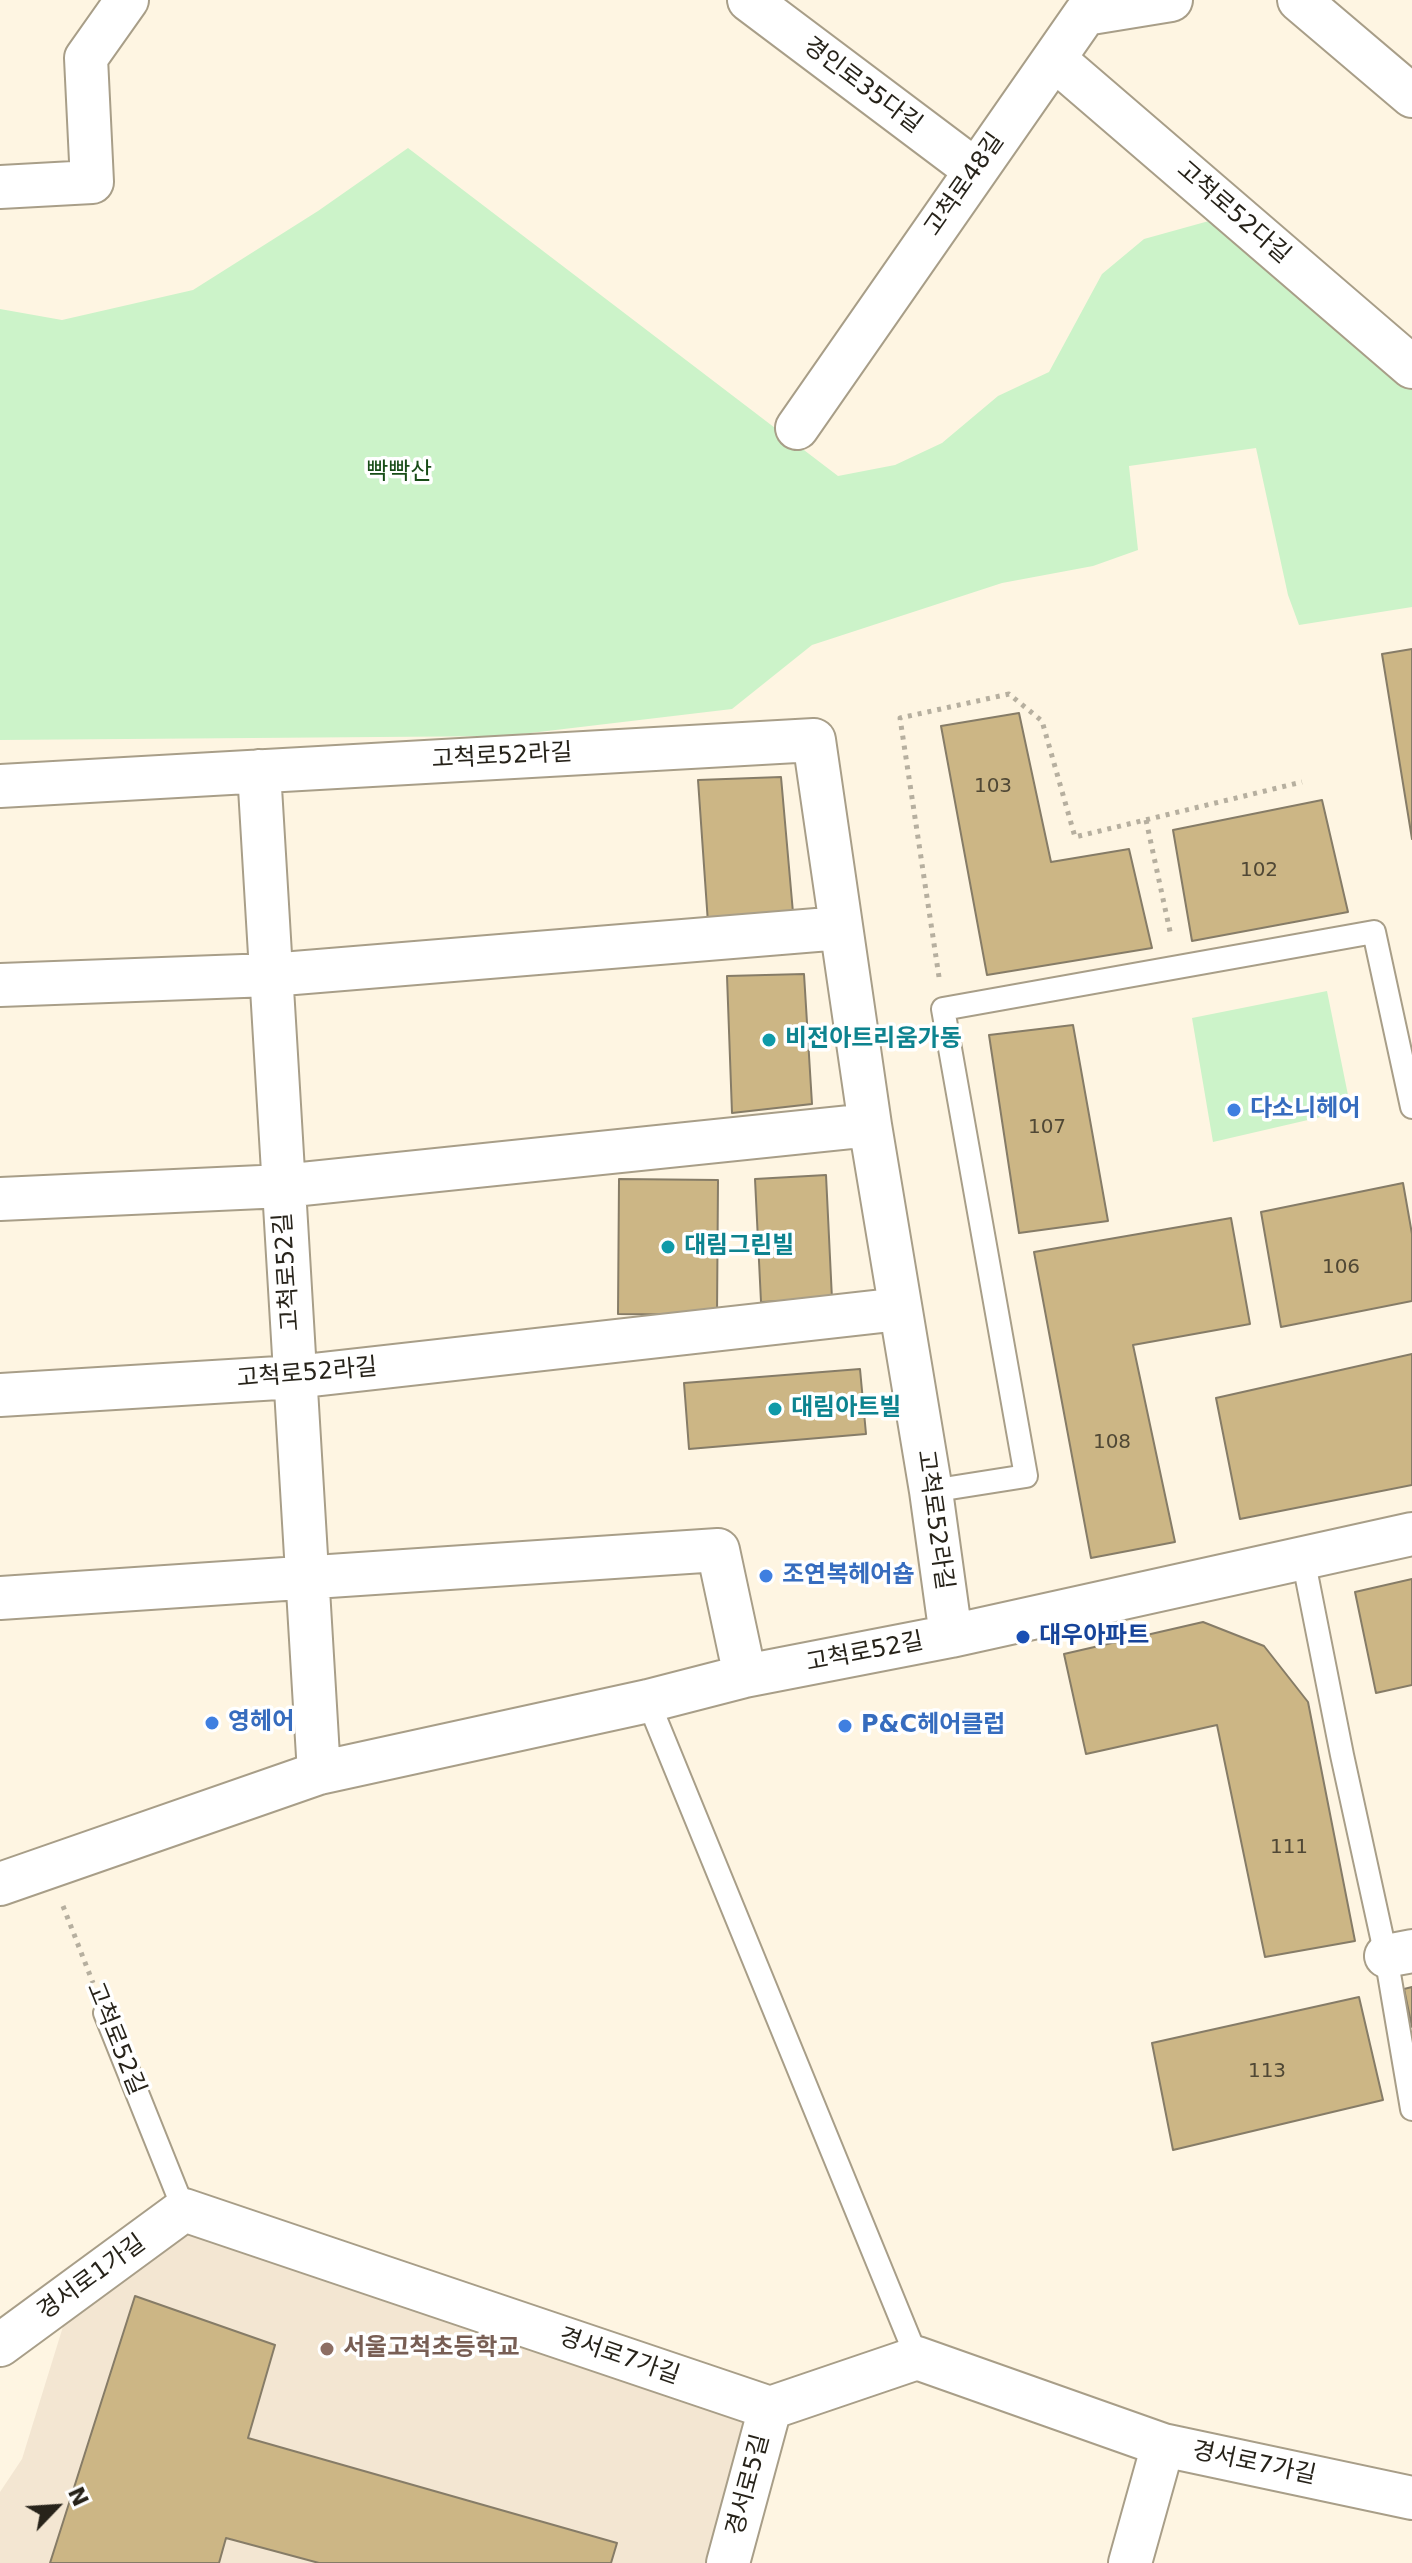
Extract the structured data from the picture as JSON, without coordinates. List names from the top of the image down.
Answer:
{
  "streets": {
    "street": [
      "경인로35다길",
      "고척로48길",
      "고척로52다길",
      "고척로52라길",
      "고척로52길",
      "경서로1가길",
      "경서로7가길",
      "경서로5길"
    ]
  },
  "crossings": [
    ["경인로35다길", "고척로48길"],
    ["고척로48길", "고척로52다길"],
    ["고척로52라길", "고척로52길"],
    ["고척로52길", "경서로1가길"],
    ["고척로52길", "경서로7가길"],
    ["경서로1가길", "경서로7가길"],
    ["경서로7가길", "경서로5길"]
  ],
  "parks": ["빡빡산"],
  "places": [
    "비전아트리움가동",
    "다소니헤어",
    "대림그린빌",
    "대림아트빌",
    "조연복헤어숍",
    "대우아파트",
    "영헤어",
    "P&C헤어클럽",
    "서울고척초등학교"
  ],
  "house_numbers": [
    "103",
    "102",
    "107",
    "106",
    "108",
    "111",
    "113"
  ],
  "north": "top right"
}
